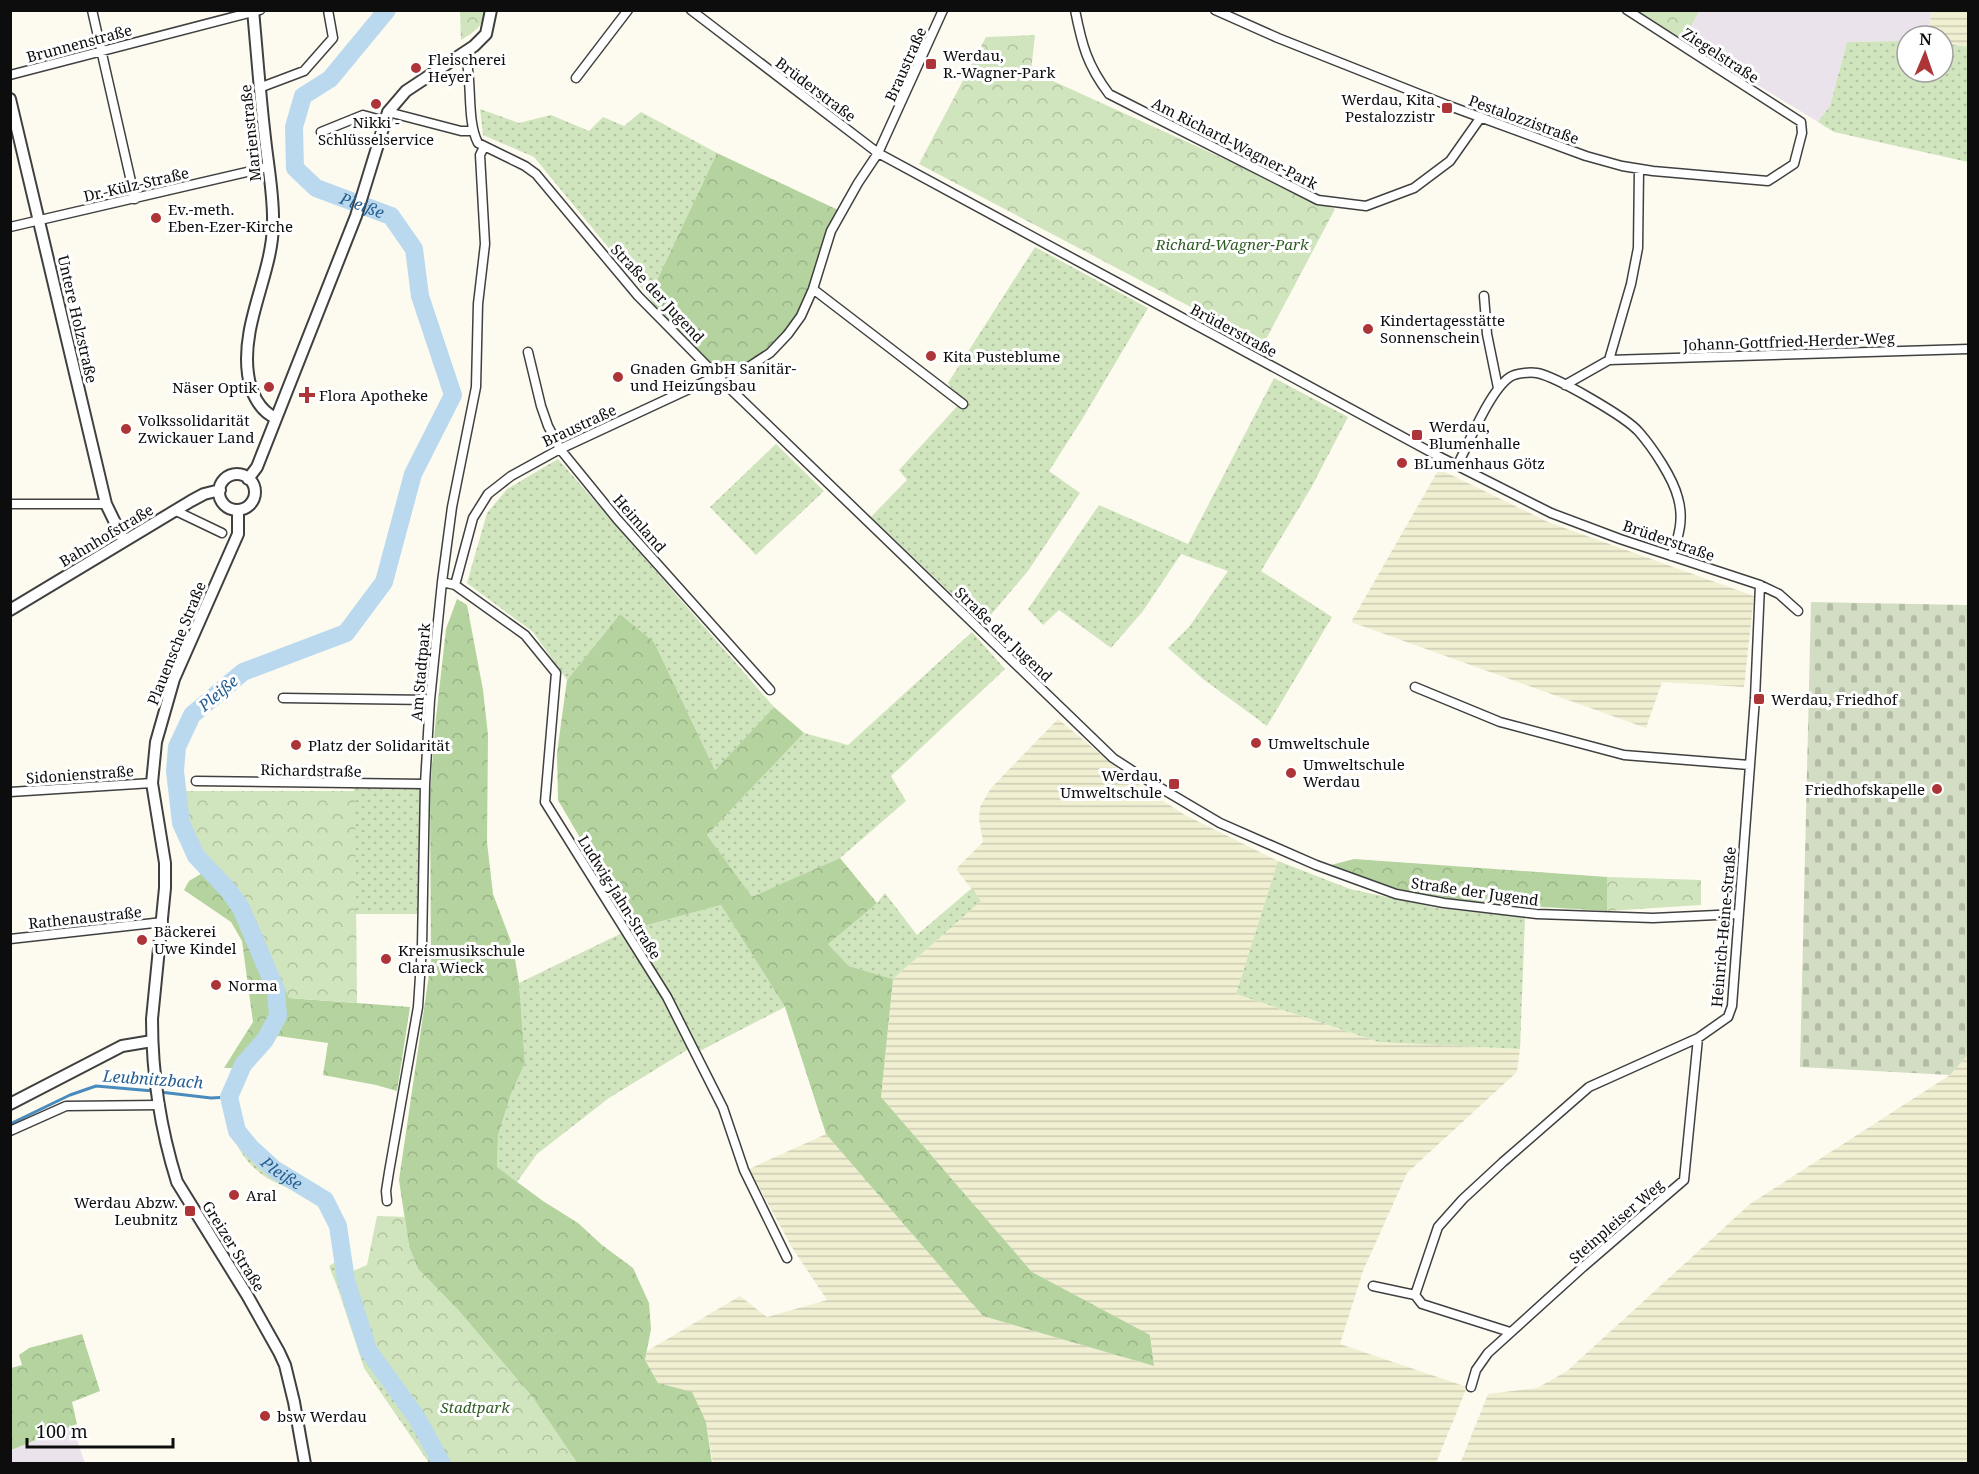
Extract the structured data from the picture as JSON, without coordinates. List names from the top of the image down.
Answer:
{
  "streets": {
    "street": [
      "Brunnenstraße",
      "Ziegelstraße",
      "Braustraße",
      "Brüderstraße",
      "Pestalozzistraße",
      "Marienstraße",
      "Am Richard-Wagner-Park",
      "Dr.-Külz-Straße",
      "Straße der Jugend",
      "Untere Holzstraße",
      "Johann-Gottfried-Herder-Weg",
      "Heimland",
      "Bahnhofstraße",
      "Plauensche Straße",
      "Am Stadtpark",
      "Richardstraße",
      "Sidonienstraße",
      "Ludwig-Jahn-Straße",
      "Rathenaustraße",
      "Heinrich-Heine-Straße",
      "Steinpleiser Weg",
      "Greizer Straße"
    ]
  },
  "crossings": [
    ["Brunnenstraße", "Marienstraße"],
    ["Ziegelstraße", "Pestalozzistraße"],
    ["Braustraße", "Brüderstraße"],
    ["Braustraße", "Straße der Jugend"],
    ["Braustraße", "Heimland"],
    ["Braustraße", "Ludwig-Jahn-Straße"],
    ["Brüderstraße", "Heinrich-Heine-Straße"],
    ["Pestalozzistraße", "Am Richard-Wagner-Park"],
    ["Marienstraße", "Dr.-Külz-Straße"],
    ["Dr.-Külz-Straße", "Untere Holzstraße"],
    ["Straße der Jugend", "Am Stadtpark"],
    ["Straße der Jugend", "Heinrich-Heine-Straße"],
    ["Untere Holzstraße", "Bahnhofstraße"],
    ["Bahnhofstraße", "Plauensche Straße"],
    ["Plauensche Straße", "Sidonienstraße"],
    ["Plauensche Straße", "Rathenaustraße"],
    ["Plauensche Straße", "Greizer Straße"],
    ["Am Stadtpark", "Richardstraße"],
    ["Am Stadtpark", "Ludwig-Jahn-Straße"],
    ["Heinrich-Heine-Straße", "Steinpleiser Weg"]
  ],
  "water": ["Pleiße", "Leubnitzbach"],
  "parks": ["Richard-Wagner-Park", "Stadtpark"],
  "places": {
    "transit": [
      "Werdau, R.-Wagner-Park",
      "Werdau, Kita Pestalozzistr",
      "Werdau, Blumenhalle",
      "Werdau, Friedhof",
      "Werdau, Umweltschule",
      "Werdau Abzw. Leubnitz"
    ],
    "other": [
      "Fleischerei Heyer",
      "Nikki - Schlüsselservice",
      "Ev.-meth. Eben-Ezer-Kirche",
      "Kindertagesstätte Sonnenschein",
      "Kita Pusteblume",
      "Gnaden GmbH Sanitär- und Heizungsbau",
      "Näser Optik",
      "Volkssolidarität Zwickauer Land",
      "BLumenhaus Götz",
      "Umweltschule",
      "Platz der Solidarität",
      "Umweltschule Werdau",
      "Friedhofskapelle",
      "Bäckerei Uwe Kindel",
      "Kreismusikschule Clara Wieck",
      "Norma",
      "Aral",
      "bsw Werdau"
    ],
    "health": ["Flora Apotheke"]
  },
  "scale_bar": "100 m",
  "north": "top"
}
